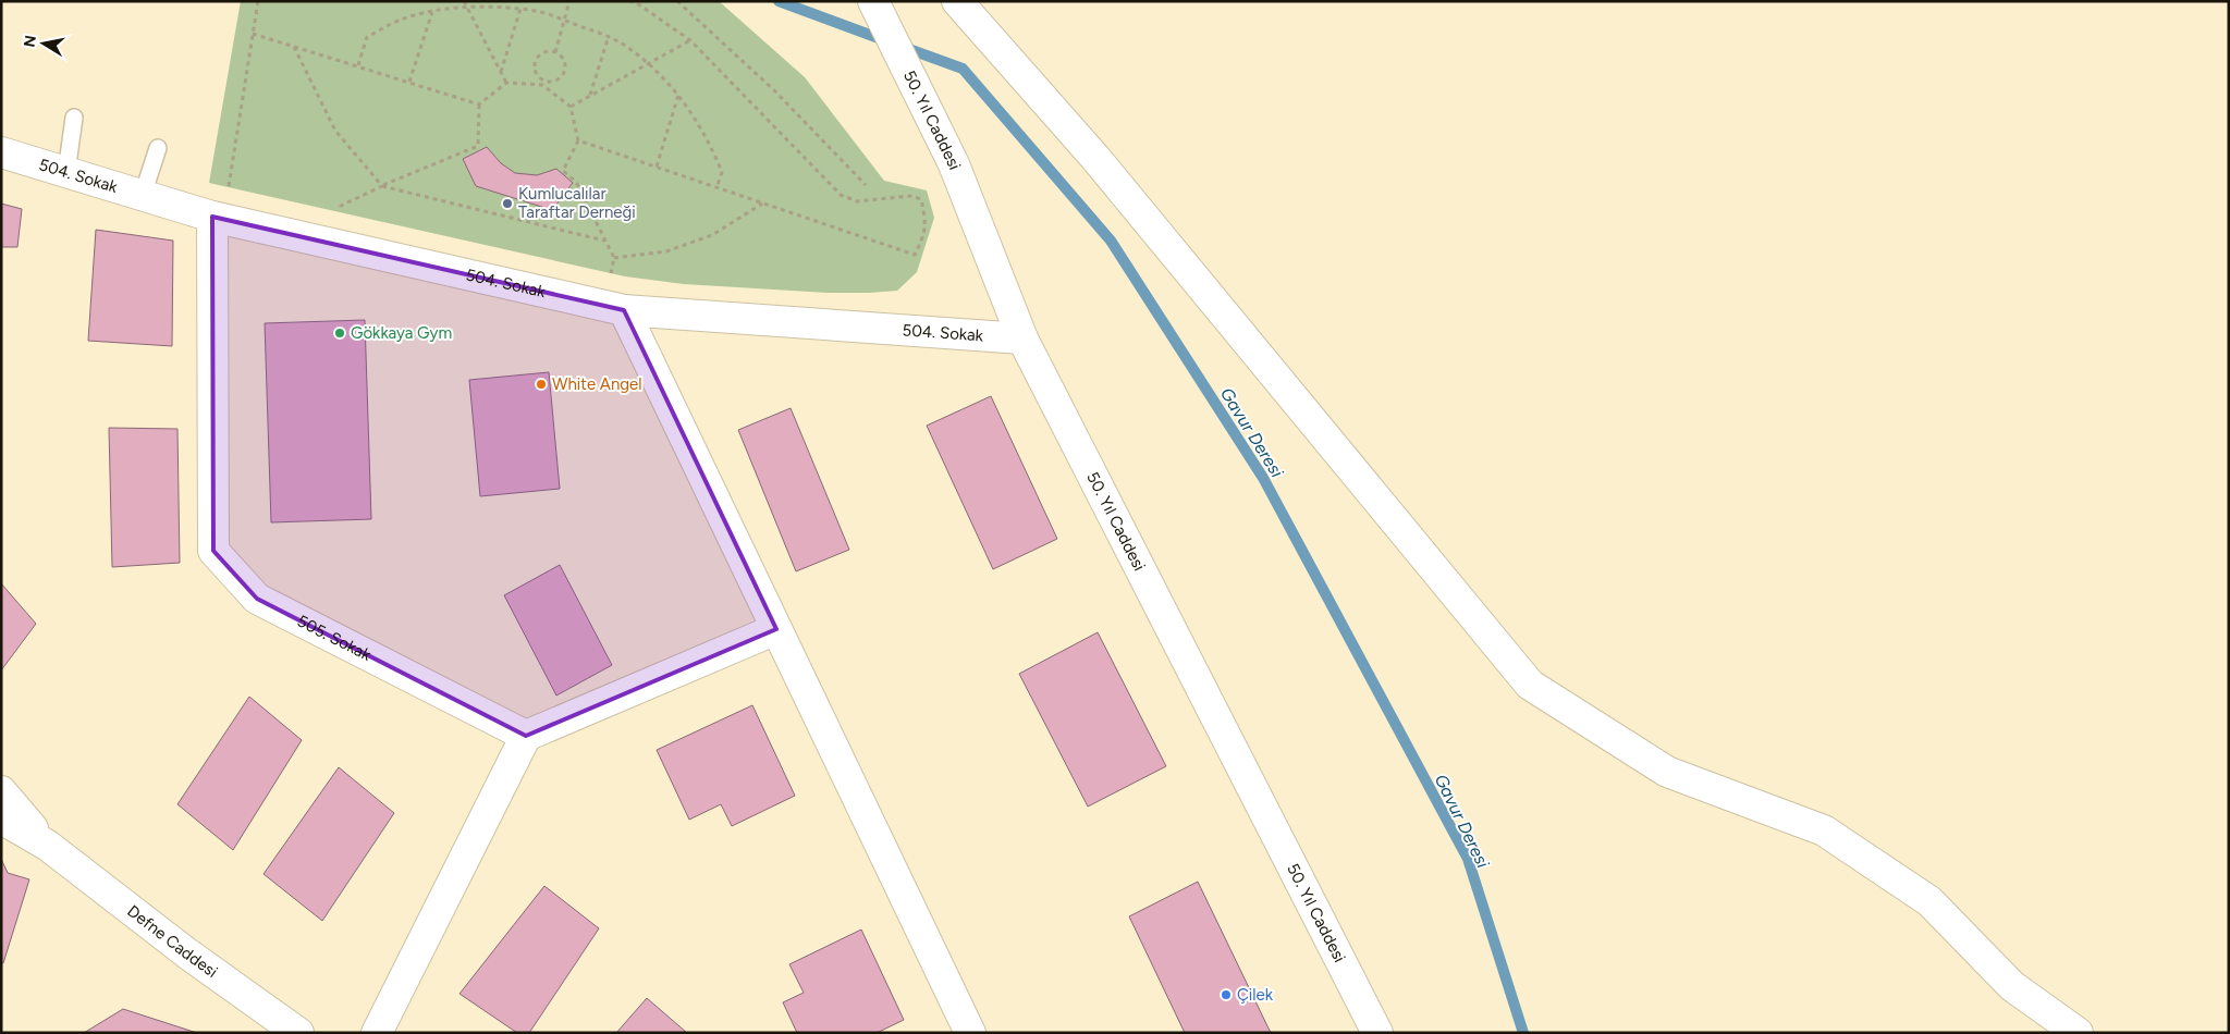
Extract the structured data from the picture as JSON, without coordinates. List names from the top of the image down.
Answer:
{
  "streets": {
    "street": [
      "50. Yıl Caddesi",
      "504. Sokak",
      "505. Sokak",
      "Defne Caddesi"
    ]
  },
  "crossings": [
    ["50. Yıl Caddesi", "504. Sokak"],
    ["504. Sokak", "505. Sokak"]
  ],
  "water": ["Gavur Deresi"],
  "places": [
    "Kumlucalılar Taraftar Derneği",
    "Gökkaya Gym",
    "White Angel",
    "Çilek"
  ],
  "north": "left"
}
